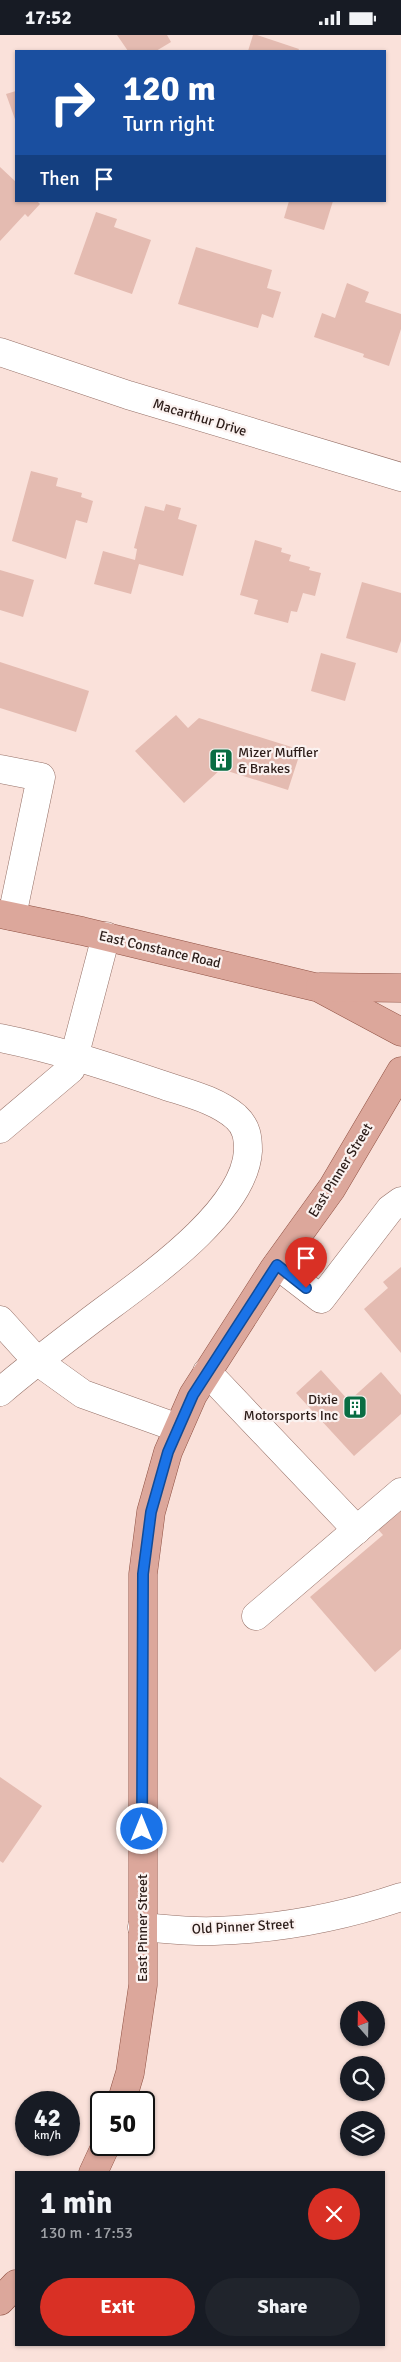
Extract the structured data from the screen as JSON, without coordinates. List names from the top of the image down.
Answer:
{
  "streets": {
    "main road": ["East Constance Road", "East Pinner Street"],
    "street": ["Macarthur Drive", "Old Pinner Street"]
  },
  "crossings": [
    ["East Pinner Street", "Old Pinner Street"]
  ],
  "places": {
    "building": ["Mizer Muffler & Brakes", "Dixie Motorsports Inc"]
  },
  "north": "top",
  "page": {
    "status": "17:52",
    "turn": ["120 m", "Turn right"],
    "then": "Then",
    "speed": "42 km/h",
    "limit": "50",
    "heading": ["1 min", "130 m · 17:53"],
    "buttons": ["Exit", "Share"]
  }
}
